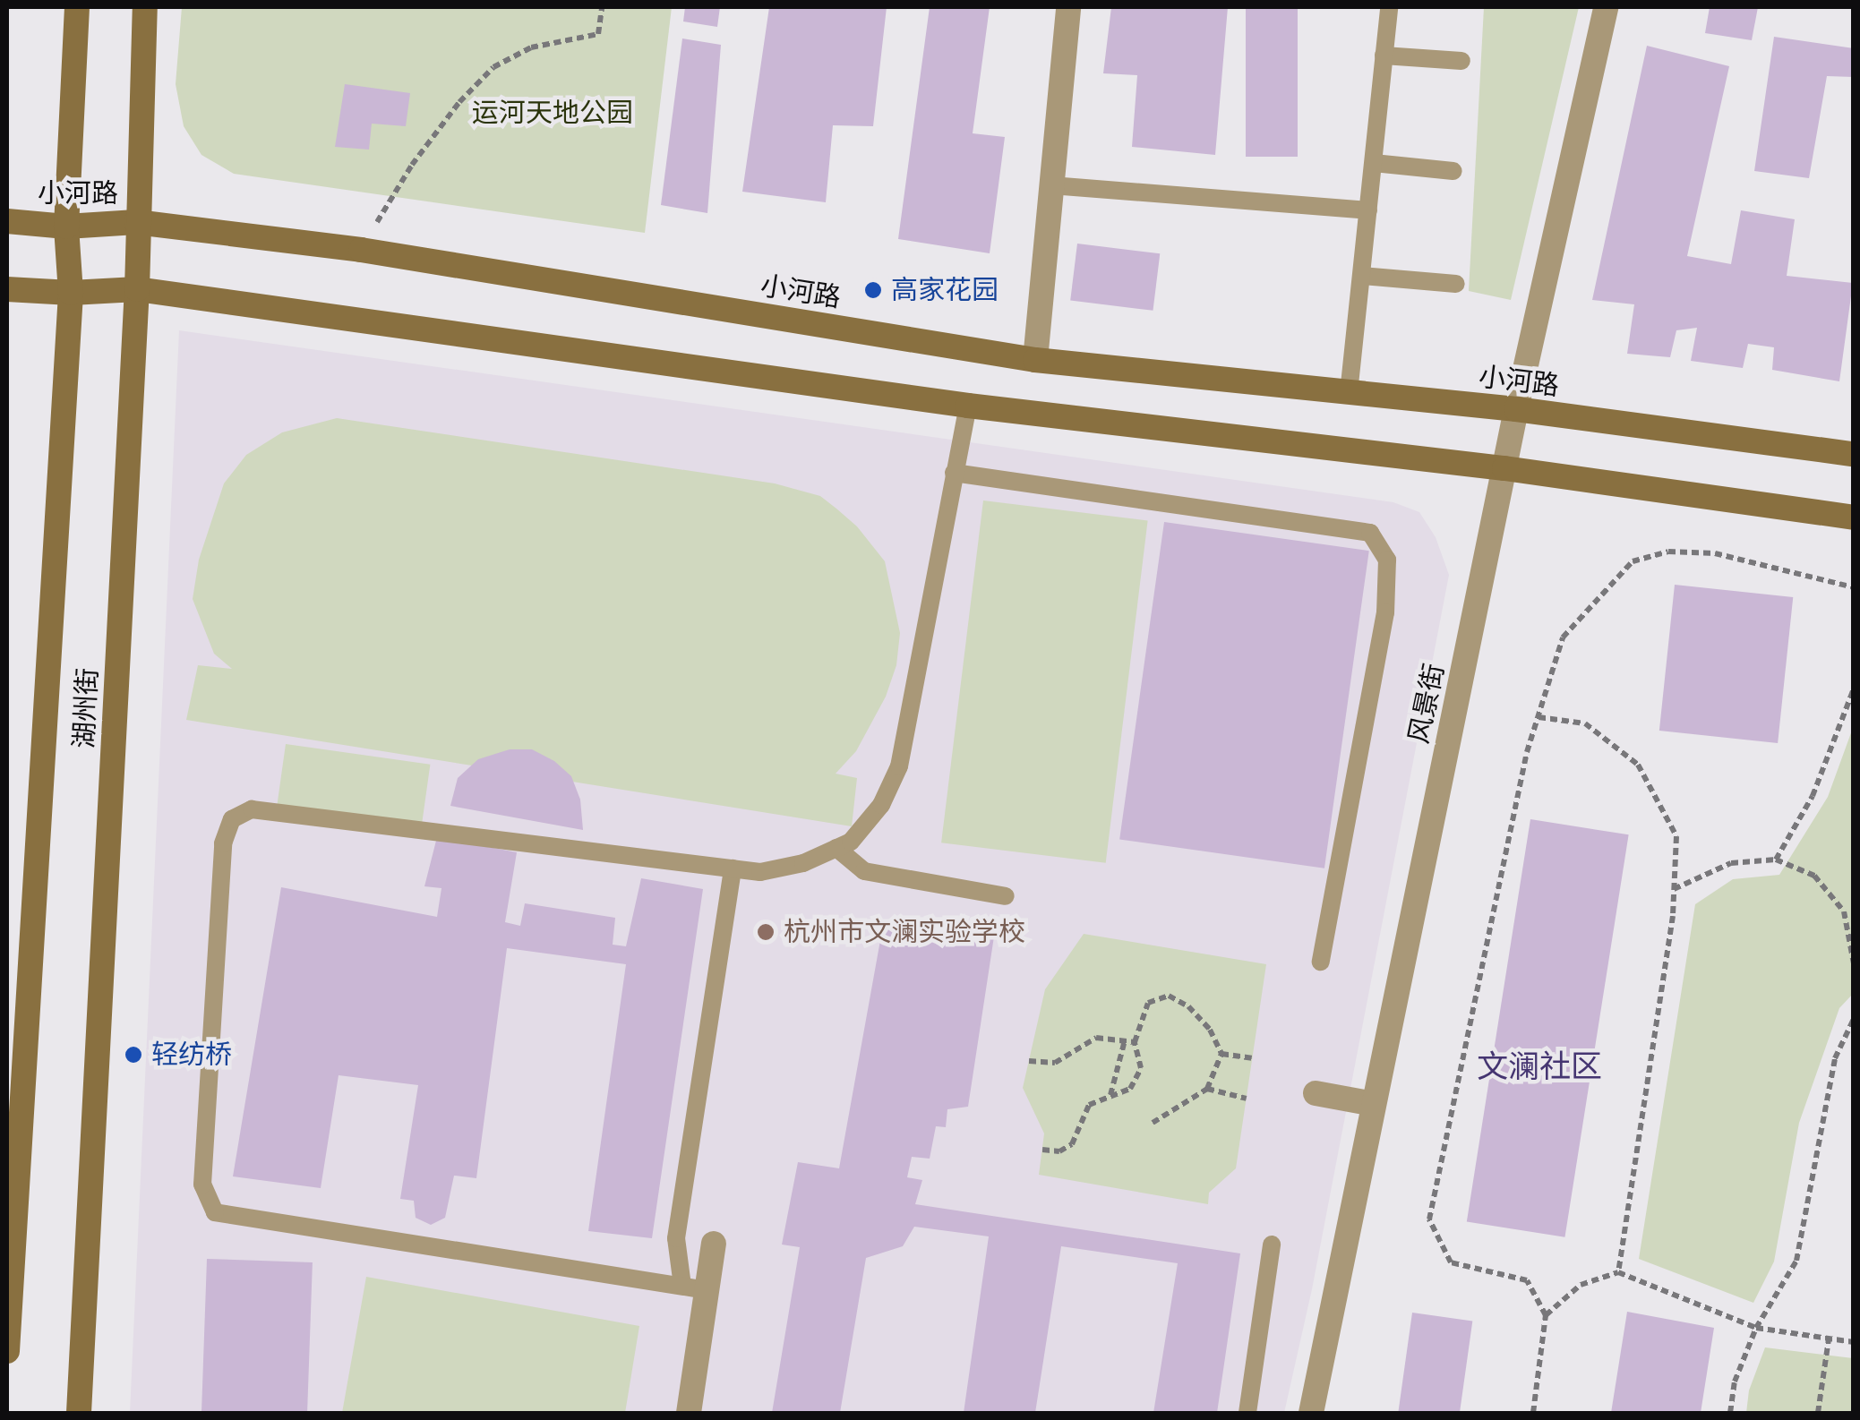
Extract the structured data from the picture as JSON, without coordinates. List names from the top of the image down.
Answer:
{
  "streets": {
    "main road": ["小河路", "湖州街"],
    "street": ["风景街"]
  },
  "crossings": [
    ["小河路", "风景街"],
    ["小河路", "湖州街"]
  ],
  "districts": ["文澜社区"],
  "parks": ["运河天地公园"],
  "places": ["高家花园", "杭州市文澜实验学校", "轻纺桥"]
}
